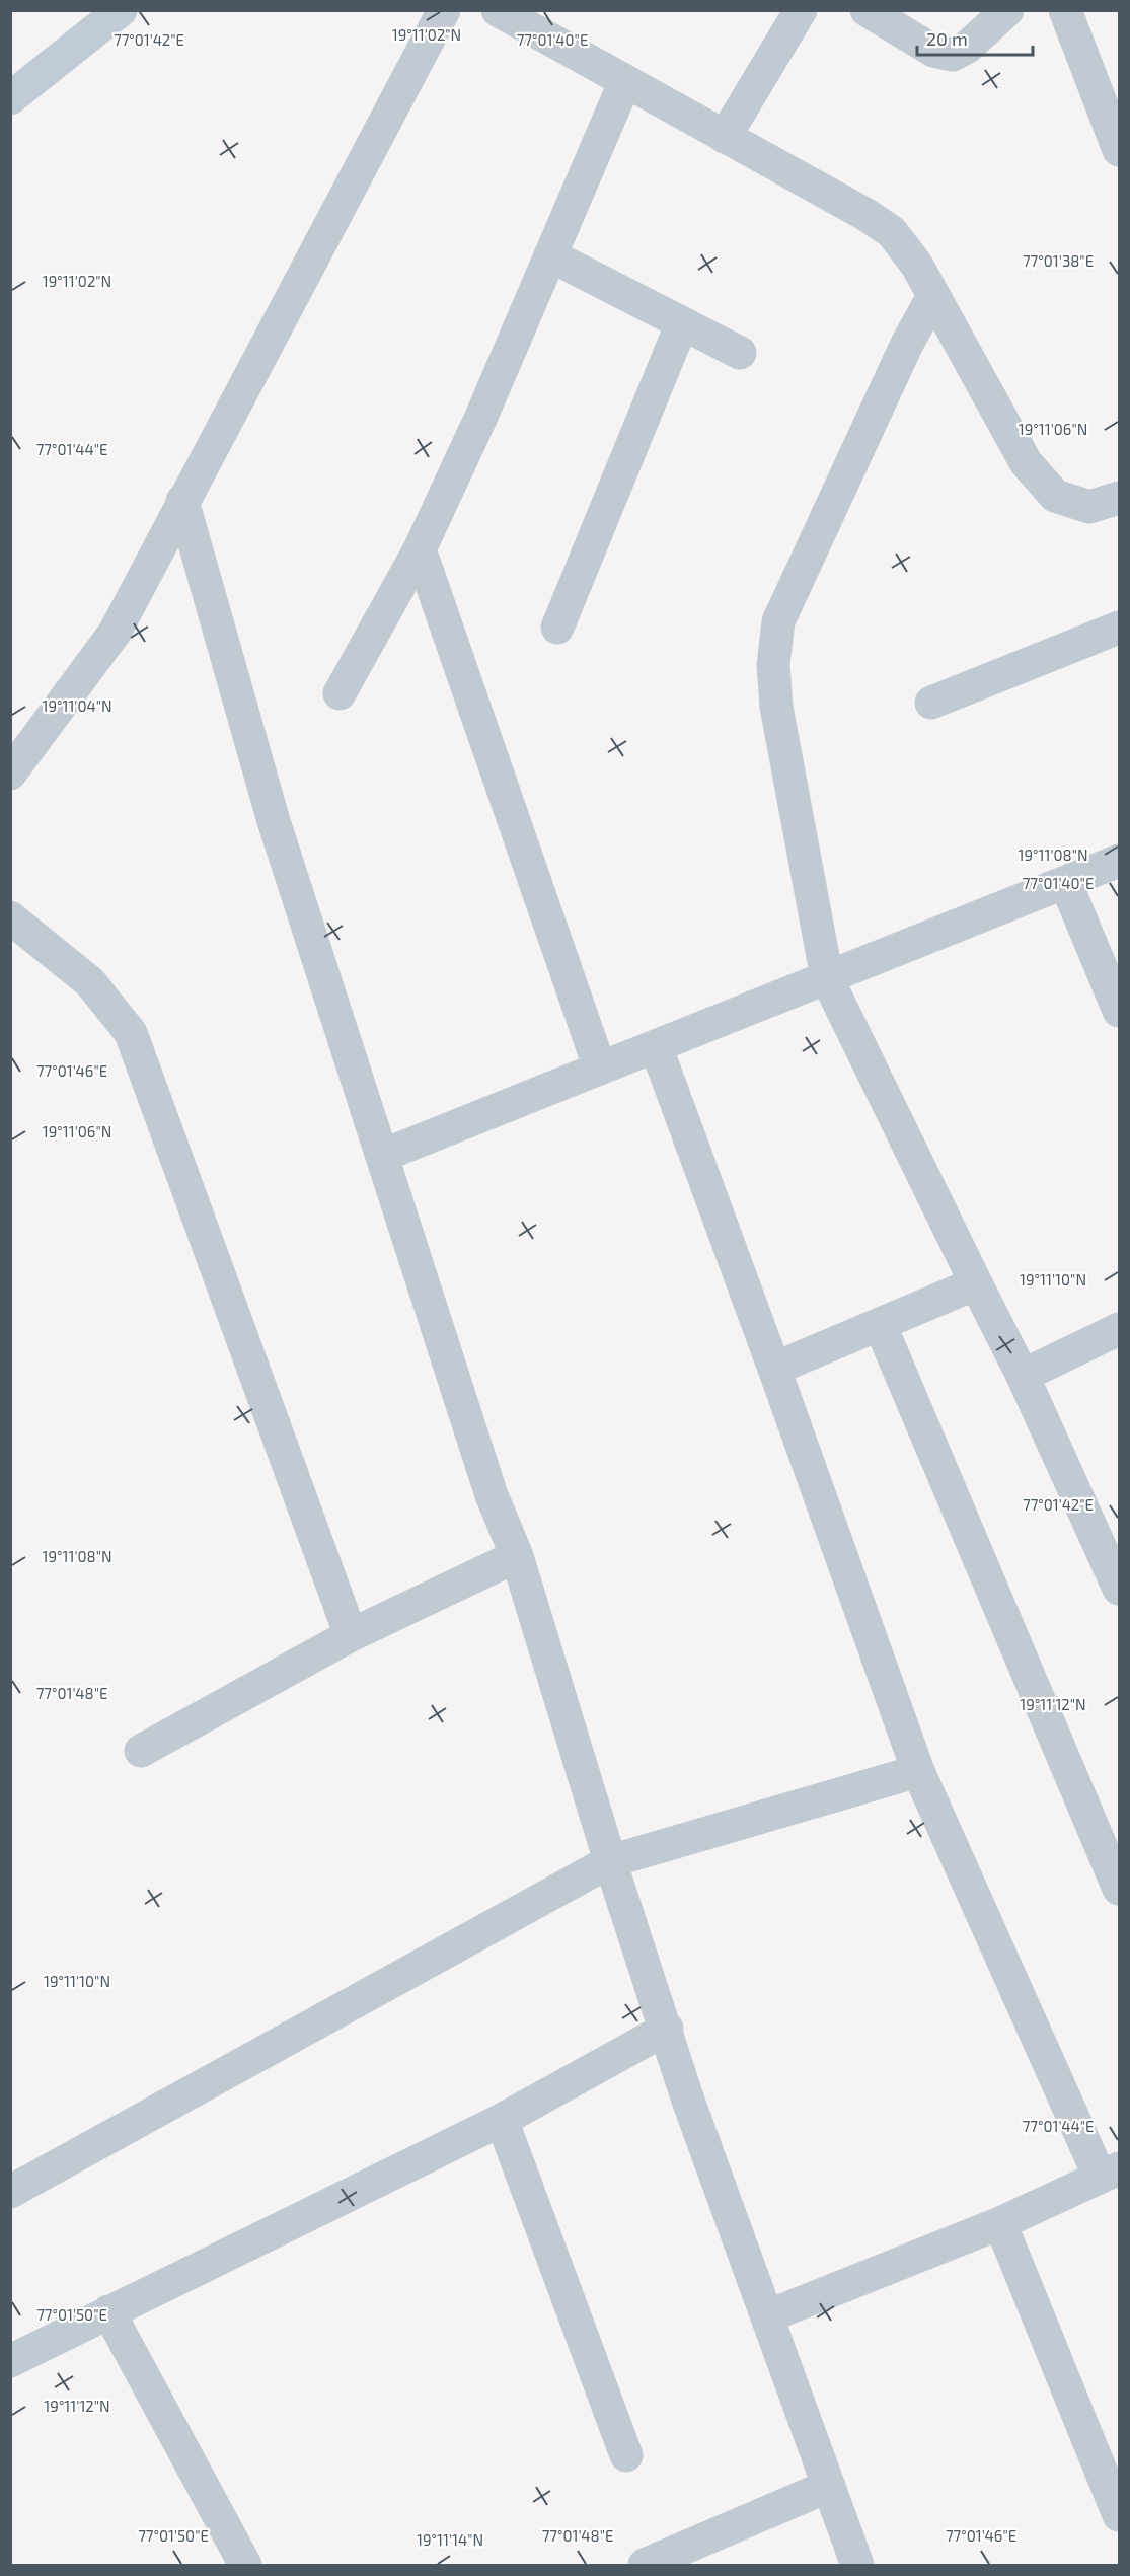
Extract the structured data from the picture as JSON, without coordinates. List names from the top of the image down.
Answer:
{
  "scale_bar": "20 m",
  "coordinates": [
    "19°11'02\"N",
    "77°01'42\"E",
    "77°01'40\"E",
    "77°01'38\"E",
    "19°11'06\"N",
    "77°01'44\"E",
    "19°11'04\"N",
    "19°11'08\"N",
    "77°01'46\"E",
    "19°11'10\"N",
    "77°01'48\"E",
    "19°11'12\"N",
    "77°01'50\"E",
    "19°11'14\"N"
  ]
}
